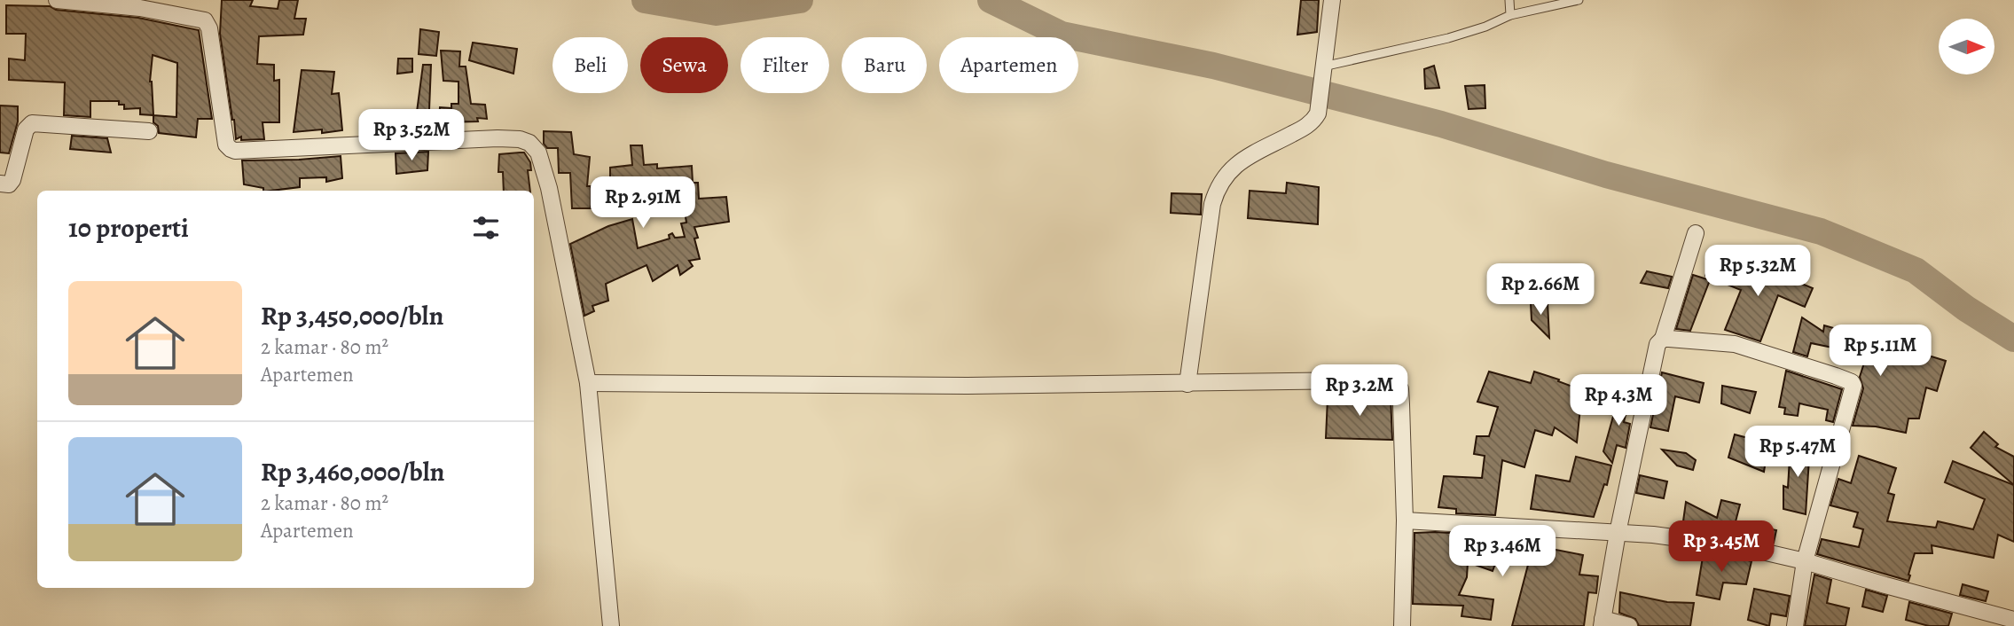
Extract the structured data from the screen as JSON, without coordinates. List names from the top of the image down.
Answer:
{
  "north": "right",
  "page": {
    "chip": [
      "Beli",
      "Sewa",
      "Filter",
      "Baru",
      "Apartemen"
    ],
    "price": [
      "Rp 3.52M",
      "Rp 2.91M",
      "Rp 5.32M",
      "Rp 2.66M",
      "Rp 5.11M",
      "Rp 3.2M",
      "Rp 4.3M",
      "Rp 5.47M",
      "Rp 3.45M",
      "Rp 3.46M"
    ],
    "heading": "10 properti",
    "list": [
      {
        "name": "Rp 3,450,000/bln",
        "note": "2 kamar · 80 m² · Apartemen"
      },
      {
        "name": "Rp 3,460,000/bln",
        "note": "2 kamar · 80 m² · Apartemen"
      }
    ]
  }
}
